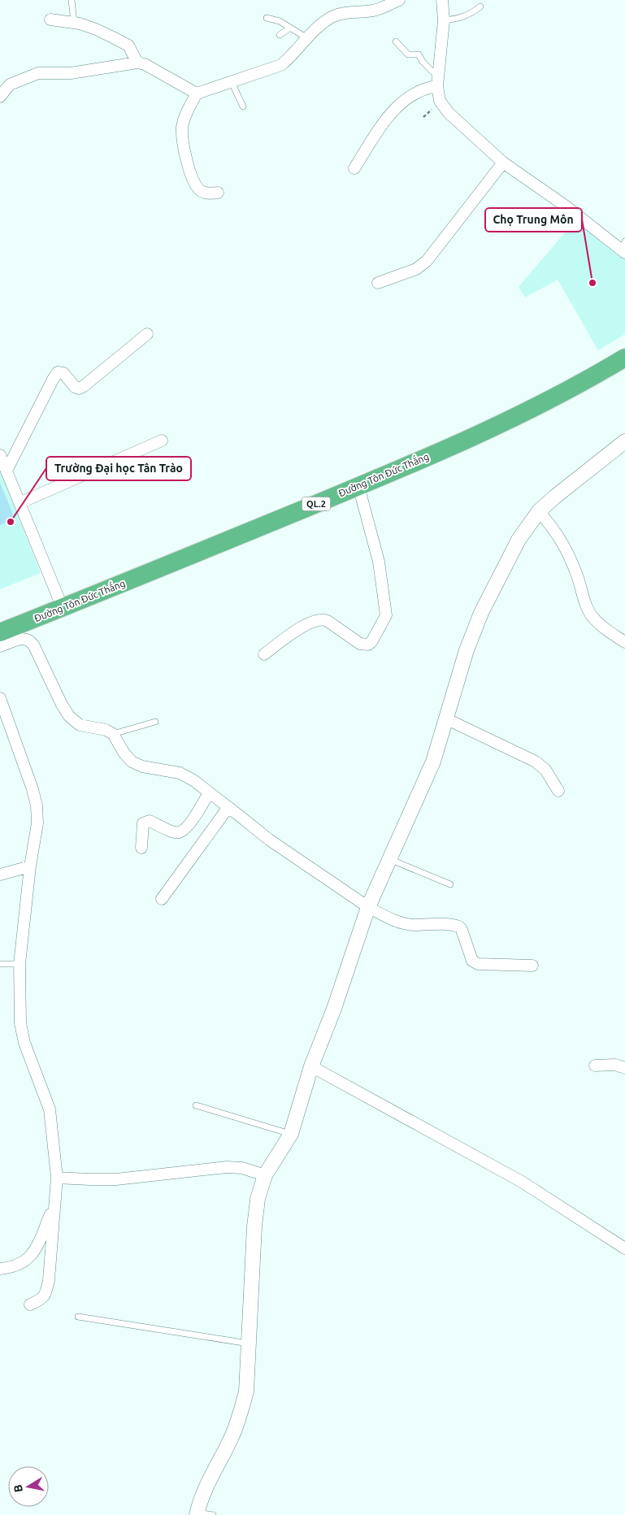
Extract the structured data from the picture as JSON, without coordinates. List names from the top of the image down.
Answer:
{
  "streets": {
    "highway": ["Đường Tôn Đức Thắng", "QL.2"]
  },
  "places": ["Chọ Trung Môn", "Trường Đại học Tân Trào"],
  "north": "left"
}
